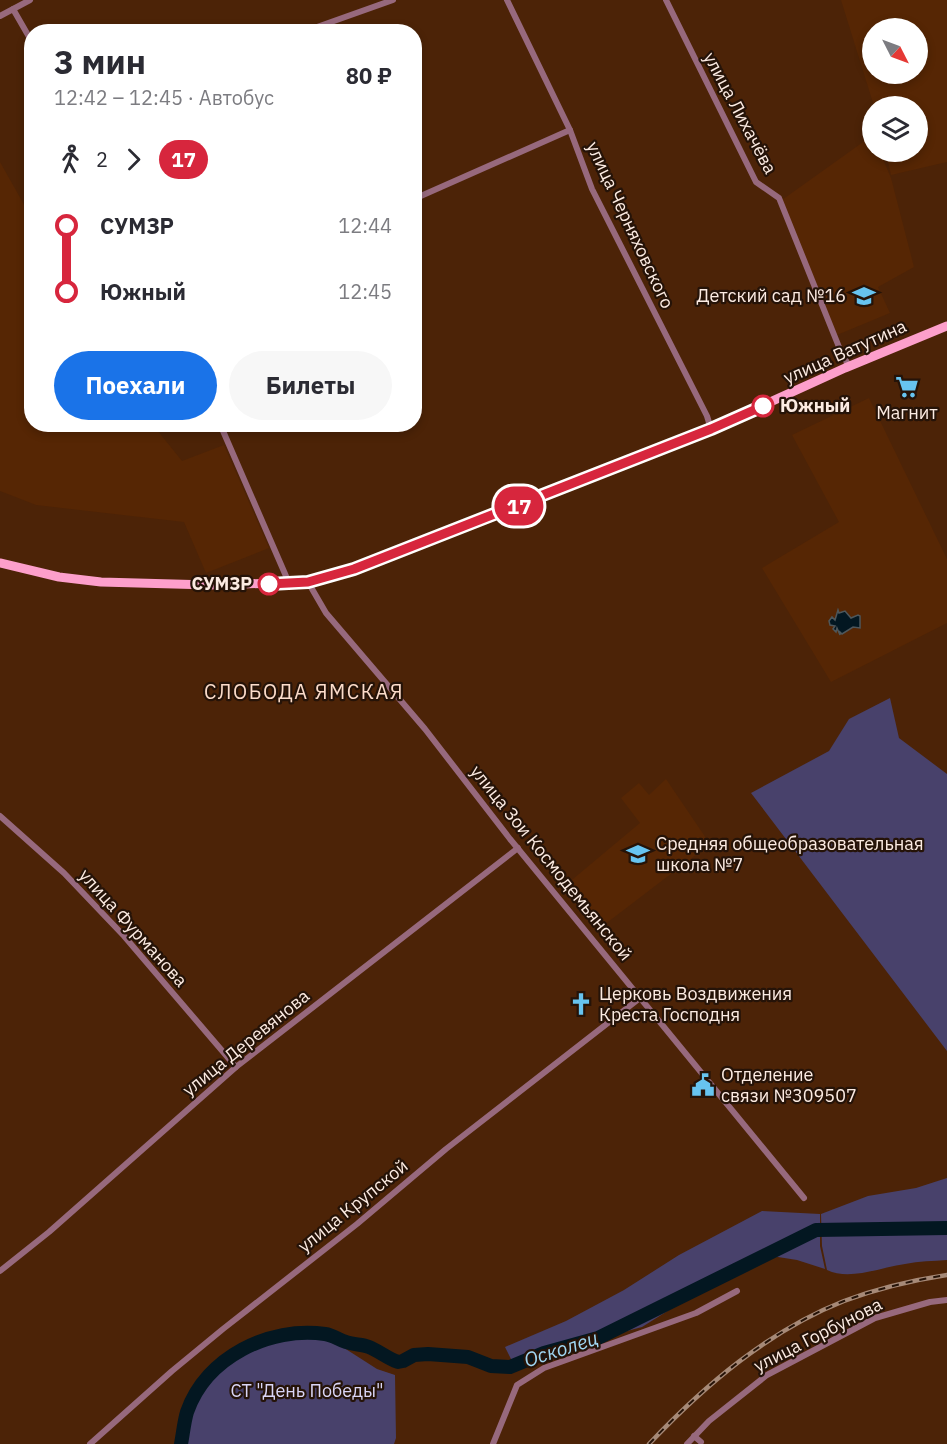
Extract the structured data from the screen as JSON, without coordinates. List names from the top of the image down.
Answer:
{
  "streets": {
    "main road": ["улица Ватутина"],
    "street": [
      "улица Лихачёва",
      "улица Черняховского",
      "улица Зои Космодемьянской",
      "улица Фурманова",
      "улица Деревянова",
      "улица Крупской",
      "улица Горбунова"
    ]
  },
  "crossings": [
    ["улица Лихачёва", "улица Ватутина"],
    ["улица Черняховского", "улица Ватутина"],
    ["улица Ватутина", "улица Зои Космодемьянской"],
    ["улица Зои Космодемьянской", "улица Деревянова"],
    ["улица Зои Космодемьянской", "улица Крупской"],
    ["улица Фурманова", "улица Деревянова"]
  ],
  "districts": ["СЛОБОДА ЯМСКАЯ"],
  "water": ["Осколец"],
  "parks": ["СТ \"День Победы\""],
  "places": {
    "school or university": ["Детский сад №16", "Средняя общеобразовательная школа №7"],
    "supermarket": ["Магнит"],
    "other": ["Южный", "СУМЗР"],
    "church": ["Церковь Воздвижения Креста Господня"],
    "public building": ["Отделение связи №309507"]
  },
  "lines": ["bus line 17"],
  "north": "bottom right",
  "page": {
    "on_map": "17",
    "heading": ["3 мин", "12:42 – 12:45 · Автобус", "80 ₽"],
    "legs": ["2", "17"],
    "list": [
      {
        "name": "СУМЗР",
        "value": "12:44"
      },
      {
        "name": "Южный",
        "value": "12:45"
      }
    ],
    "buttons": ["Поехали", "Билеты"]
  }
}
